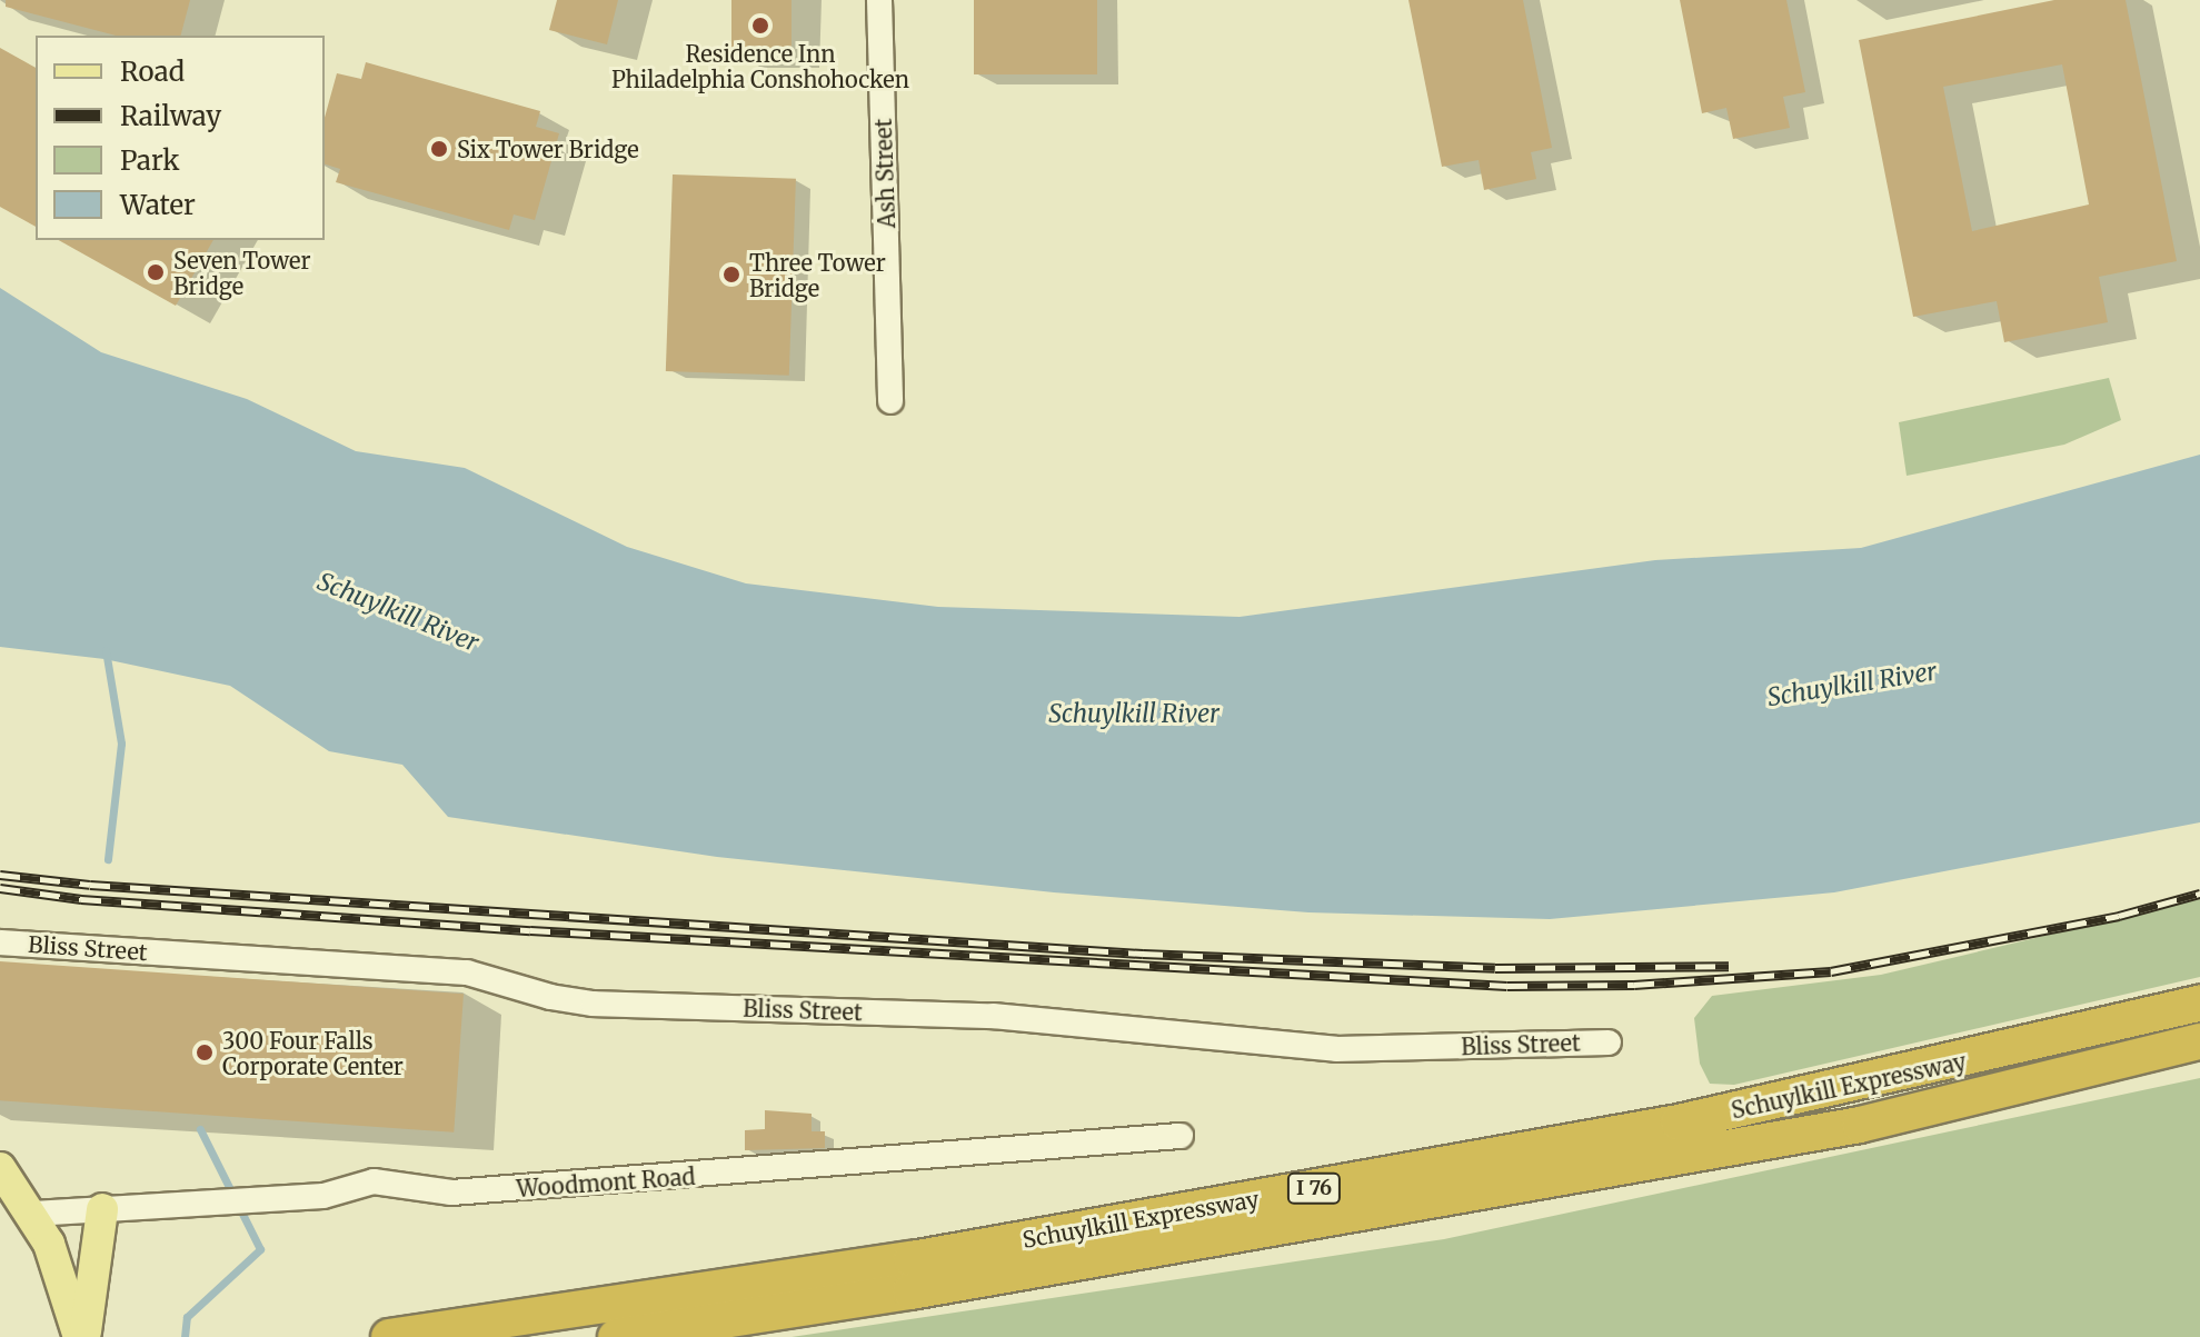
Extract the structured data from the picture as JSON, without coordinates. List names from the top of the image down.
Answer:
{
  "streets": {
    "highway": ["Schuylkill Expressway", "I 76"],
    "street": ["Ash Street", "Bliss Street", "Woodmont Road"]
  },
  "water": ["Schuylkill River"],
  "places": [
    "Residence Inn Philadelphia Conshohocken",
    "Six Tower Bridge",
    "Seven Tower Bridge",
    "Three Tower Bridge",
    "300 Four Falls Corporate Center"
  ],
  "legend": [
    "Road",
    "Railway",
    "Park",
    "Water"
  ]
}
